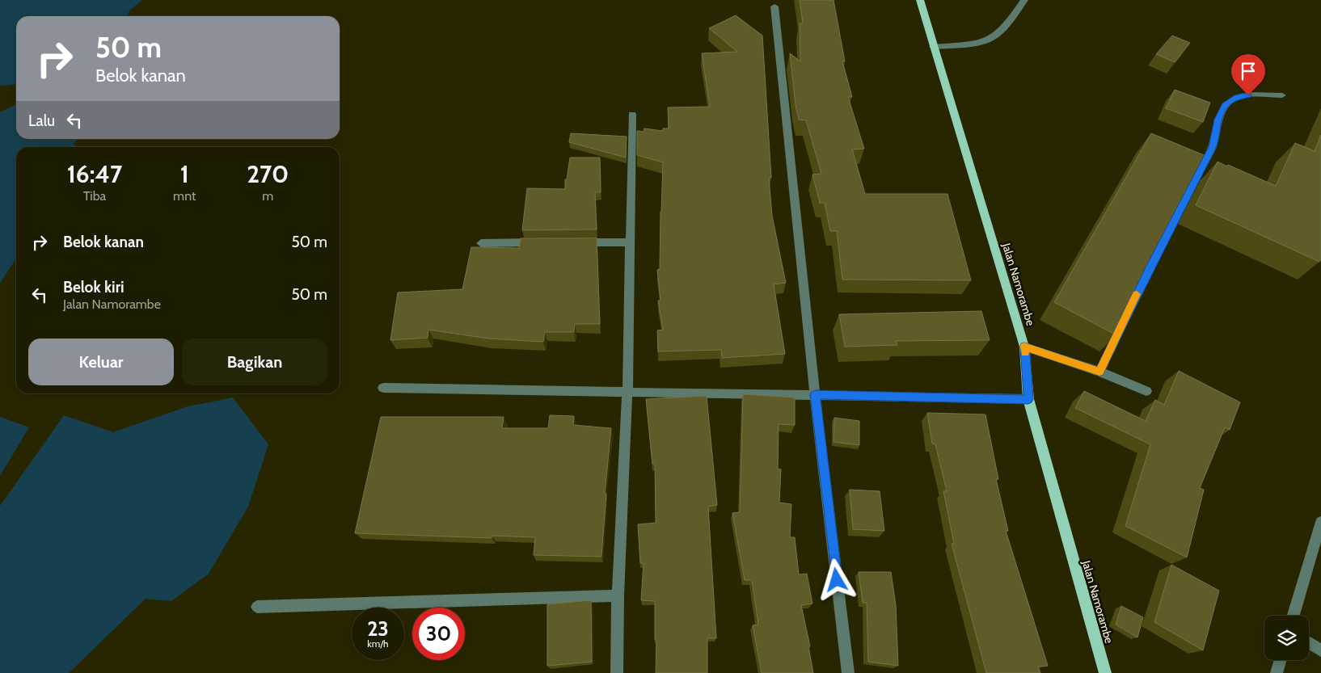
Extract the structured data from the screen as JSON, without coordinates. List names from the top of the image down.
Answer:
{
  "streets": {
    "main road": ["Jalan Namorambe"]
  },
  "page": {
    "turn": ["50 m", "Belok kanan"],
    "then": "Lalu",
    "eta": [
      "16:47",
      "Tiba",
      "1",
      "mnt",
      "270",
      "m"
    ],
    "list": [
      {
        "name": "Belok kanan",
        "value": "50 m"
      },
      {
        "name": "Belok kiri",
        "note": "Jalan Namorambe",
        "value": "50 m"
      }
    ],
    "buttons": ["Keluar", "Bagikan"],
    "speed": "23 km/h",
    "limit": "30"
  }
}
